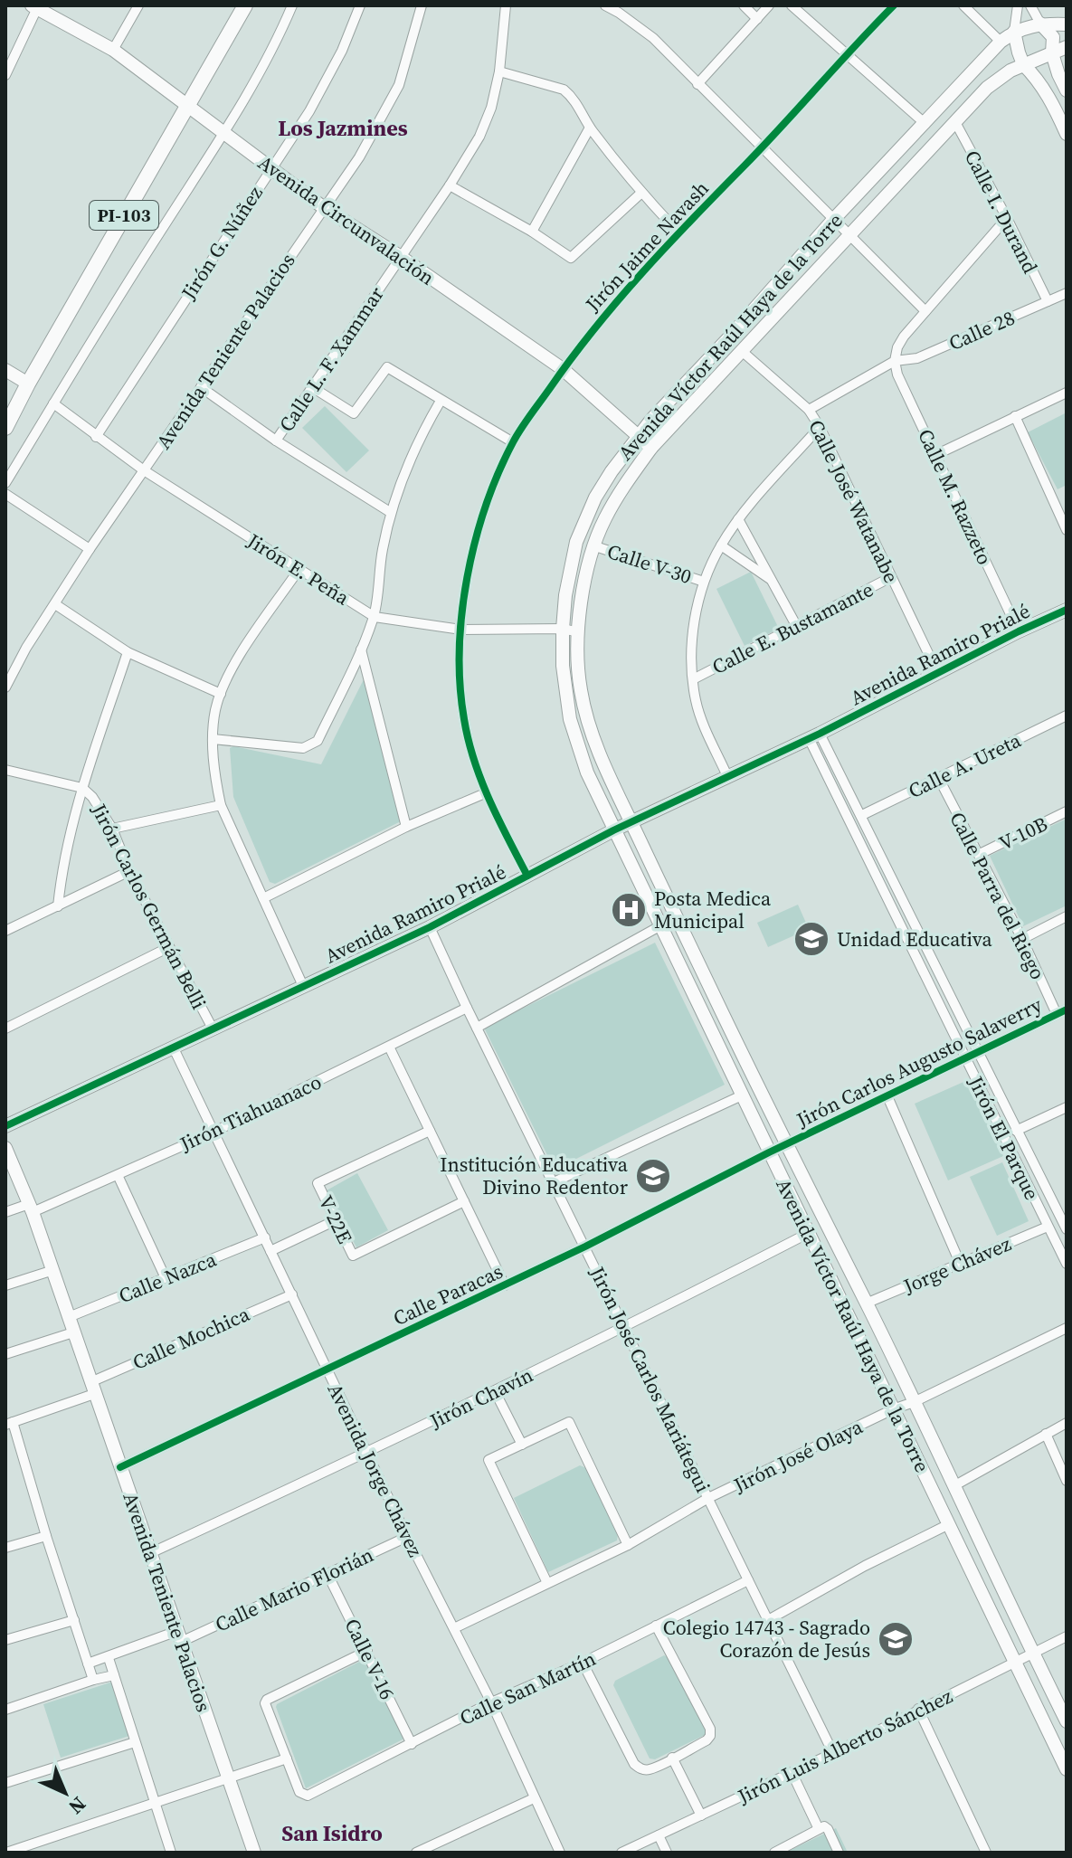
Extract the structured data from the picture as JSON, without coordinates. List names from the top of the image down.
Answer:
{
  "streets": {
    "main road": [
      "PI-103",
      "Avenida Circunvalación",
      "Avenida Víctor Raúl Haya de la Torre",
      "Avenida Teniente Palacios",
      "Avenida Ramiro Prialé"
    ],
    "street": [
      "Calle I. Durand",
      "Jirón G. Núñez",
      "Jirón Jaime Navash",
      "Calle 28",
      "Calle L. F. Xammar",
      "Calle M. Razzeto",
      "Calle José Watanabe",
      "Calle V-30",
      "Jirón E. Peña",
      "Calle E. Bustamante",
      "Calle A. Ureta",
      "V-10B",
      "Calle Parra del Riego",
      "Jirón Carlos Germán Belli",
      "Jirón Carlos Augusto Salaverry",
      "Jirón Tiahuanaco",
      "Jirón El Parque",
      "V-22E",
      "Jorge Chávez",
      "Calle Nazca",
      "Calle Paracas",
      "Calle Mochica",
      "Jirón José Carlos Mariátegui",
      "Jirón Chavín",
      "Jirón José Olaya",
      "Avenida Jorge Chávez",
      "Calle Mario Florián",
      "Calle V-16",
      "Calle San Martín",
      "Jirón Luis Alberto Sánchez"
    ]
  },
  "crossings": [
    ["Calle I. Durand", "Calle 28"],
    ["Calle I. Durand", "Avenida Víctor Raúl Haya de la Torre"],
    ["PI-103", "Avenida Circunvalación"],
    ["Avenida Circunvalación", "Jirón G. Núñez"],
    ["Avenida Circunvalación", "Jirón Jaime Navash"],
    ["Avenida Circunvalación", "Avenida Víctor Raúl Haya de la Torre"],
    ["Avenida Circunvalación", "Avenida Teniente Palacios"],
    ["Avenida Circunvalación", "Calle L. F. Xammar"],
    ["Jirón G. Núñez", "Jirón E. Peña"],
    ["Jirón Jaime Navash", "Jirón E. Peña"],
    ["Jirón Jaime Navash", "Avenida Ramiro Prialé"],
    ["Calle 28", "Calle M. Razzeto"],
    ["Calle 28", "Calle José Watanabe"],
    ["Avenida Víctor Raúl Haya de la Torre", "Calle José Watanabe"],
    ["Avenida Víctor Raúl Haya de la Torre", "Calle V-30"],
    ["Avenida Víctor Raúl Haya de la Torre", "Jirón E. Peña"],
    ["Avenida Víctor Raúl Haya de la Torre", "Avenida Ramiro Prialé"],
    ["Avenida Víctor Raúl Haya de la Torre", "Jirón Carlos Augusto Salaverry"],
    ["Avenida Víctor Raúl Haya de la Torre", "Jorge Chávez"],
    ["Avenida Víctor Raúl Haya de la Torre", "Calle Paracas"],
    ["Avenida Víctor Raúl Haya de la Torre", "Jirón Chavín"],
    ["Avenida Víctor Raúl Haya de la Torre", "Jirón José Olaya"],
    ["Avenida Víctor Raúl Haya de la Torre", "Jirón Luis Alberto Sánchez"],
    ["Avenida Teniente Palacios", "Jirón E. Peña"],
    ["Avenida Teniente Palacios", "Jirón Tiahuanaco"],
    ["Avenida Teniente Palacios", "Calle Nazca"],
    ["Avenida Teniente Palacios", "Calle Paracas"],
    ["Avenida Teniente Palacios", "Calle Mochica"],
    ["Avenida Teniente Palacios", "Jirón Chavín"],
    ["Avenida Teniente Palacios", "Calle Mario Florián"],
    ["Calle M. Razzeto", "Avenida Ramiro Prialé"],
    ["Calle José Watanabe", "Calle E. Bustamante"],
    ["Calle José Watanabe", "Avenida Ramiro Prialé"],
    ["Avenida Ramiro Prialé", "Jirón Carlos Germán Belli"],
    ["Avenida Ramiro Prialé", "Jirón El Parque"],
    ["Avenida Ramiro Prialé", "Jirón José Carlos Mariátegui"],
    ["Avenida Ramiro Prialé", "Avenida Jorge Chávez"],
    ["Calle A. Ureta", "Calle Parra del Riego"],
    ["Calle A. Ureta", "Jirón El Parque"],
    ["V-10B", "Calle Parra del Riego"],
    ["Calle Parra del Riego", "Jirón Carlos Augusto Salaverry"],
    ["Jirón Carlos Augusto Salaverry", "Jirón El Parque"],
    ["Jirón Carlos Augusto Salaverry", "Calle Paracas"],
    ["Jirón Tiahuanaco", "Jirón José Carlos Mariátegui"],
    ["Jirón Tiahuanaco", "Avenida Jorge Chávez"],
    ["Jirón El Parque", "Jorge Chávez"],
    ["Calle Nazca", "Avenida Jorge Chávez"],
    ["Calle Paracas", "Jirón José Carlos Mariátegui"],
    ["Calle Paracas", "Avenida Jorge Chávez"],
    ["Calle Mochica", "Avenida Jorge Chávez"],
    ["Jirón José Carlos Mariátegui", "Jirón Chavín"],
    ["Jirón José Carlos Mariátegui", "Jirón José Olaya"],
    ["Jirón José Carlos Mariátegui", "Calle San Martín"],
    ["Jirón José Carlos Mariátegui", "Jirón Luis Alberto Sánchez"],
    ["Jirón Chavín", "Avenida Jorge Chávez"],
    ["Jirón José Olaya", "Avenida Jorge Chávez"],
    ["Avenida Jorge Chávez", "Calle Mario Florián"],
    ["Avenida Jorge Chávez", "Calle San Martín"],
    ["Calle Mario Florián", "Calle V-16"],
    ["Calle V-16", "Calle San Martín"]
  ],
  "districts": ["Los Jazmines", "San Isidro"],
  "places": {
    "hospital": ["Posta Medica Municipal"],
    "school or university": ["Unidad Educativa", "Institución Educativa Divino Redentor", "Colegio 14743 - Sagrado Corazón de Jesús"]
  },
  "north": "bottom right"
}
